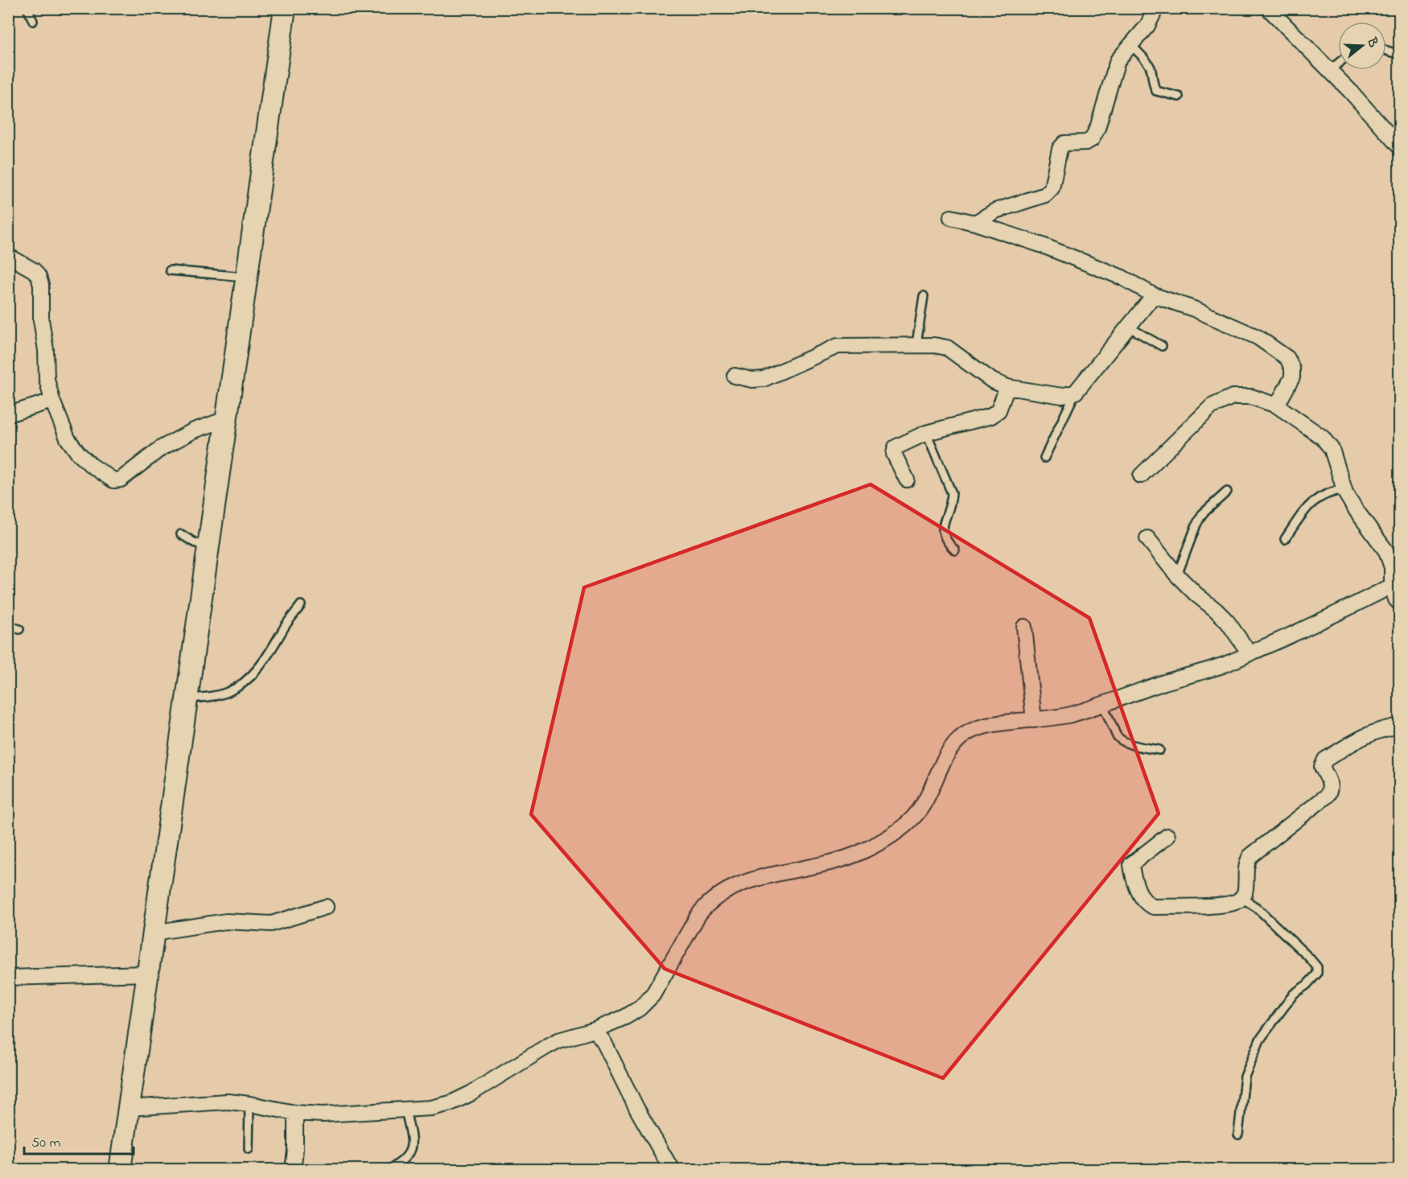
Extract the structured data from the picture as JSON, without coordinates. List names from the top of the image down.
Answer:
{
  "scale_bar": "50 m",
  "north": "right"
}
